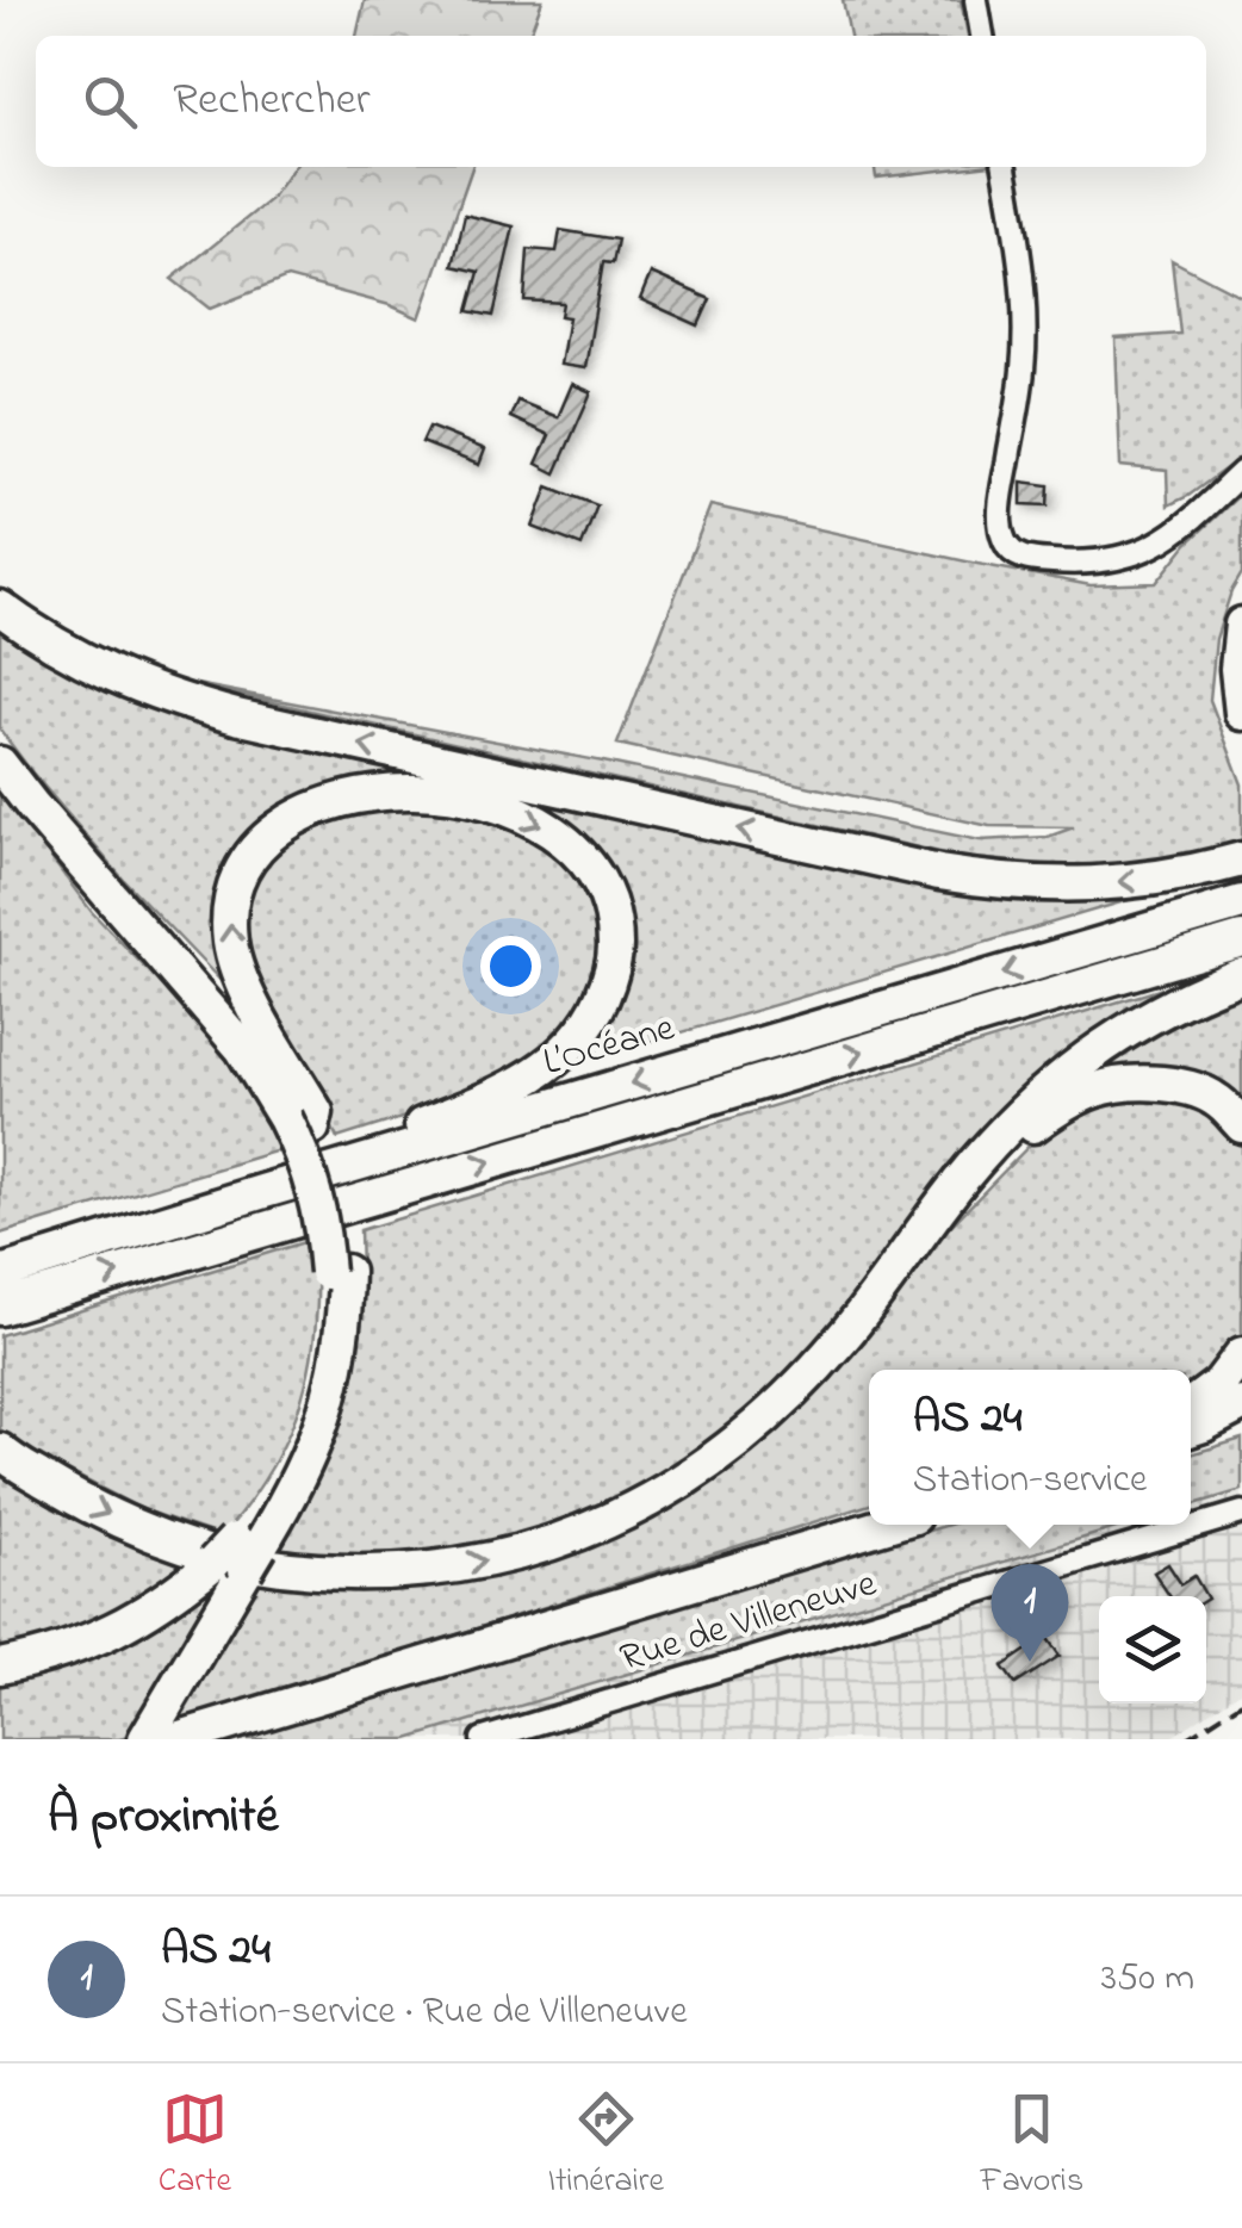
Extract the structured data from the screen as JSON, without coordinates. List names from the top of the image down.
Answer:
{
  "streets": {
    "highway": ["L’Océane"],
    "street": ["Rue de Villeneuve"]
  },
  "page": {
    "search": "Rechercher",
    "popup": ["AS 24", "Station-service"],
    "pins": "1",
    "heading": "À proximité",
    "list": [
      {
        "mark": "1",
        "name": "AS 24",
        "note": "Station-service · Rue de Villeneuve",
        "value": "350 m"
      }
    ],
    "nav": ["Carte", "Itinéraire", "Favoris"]
  }
}
